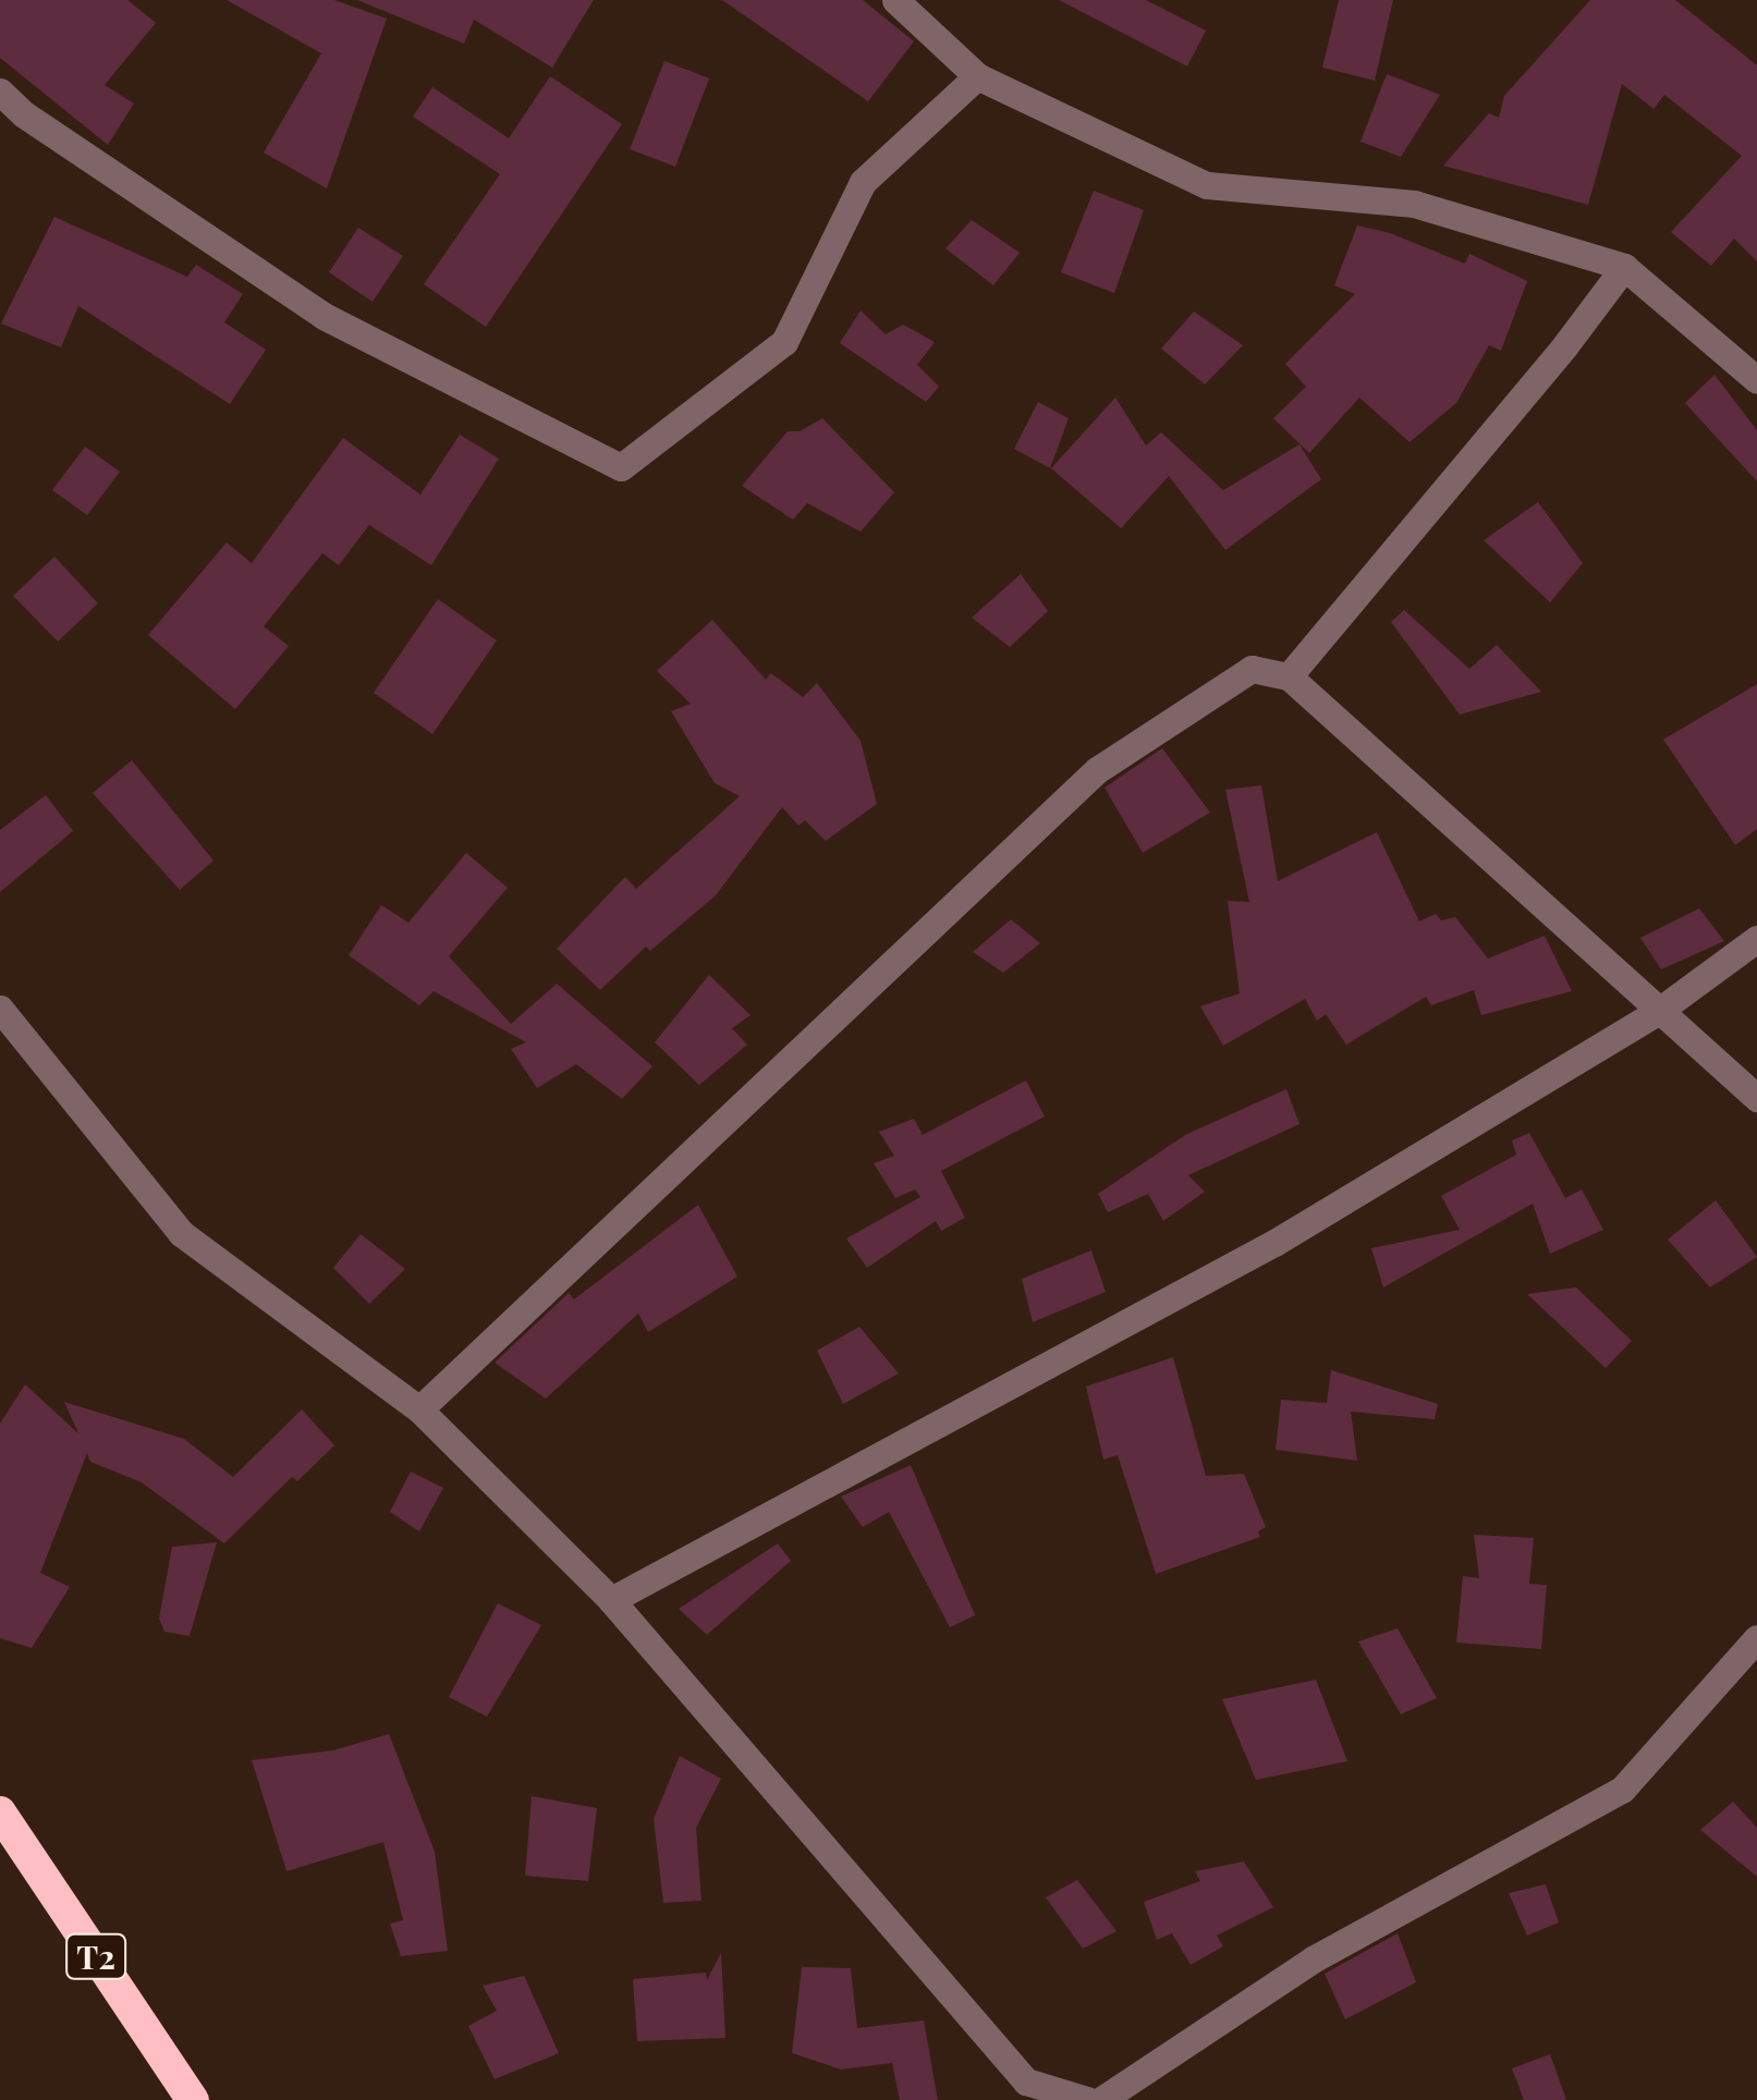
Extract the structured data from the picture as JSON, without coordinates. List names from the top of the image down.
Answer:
{
  "streets": {
    "highway": ["T2"]
  }
}
